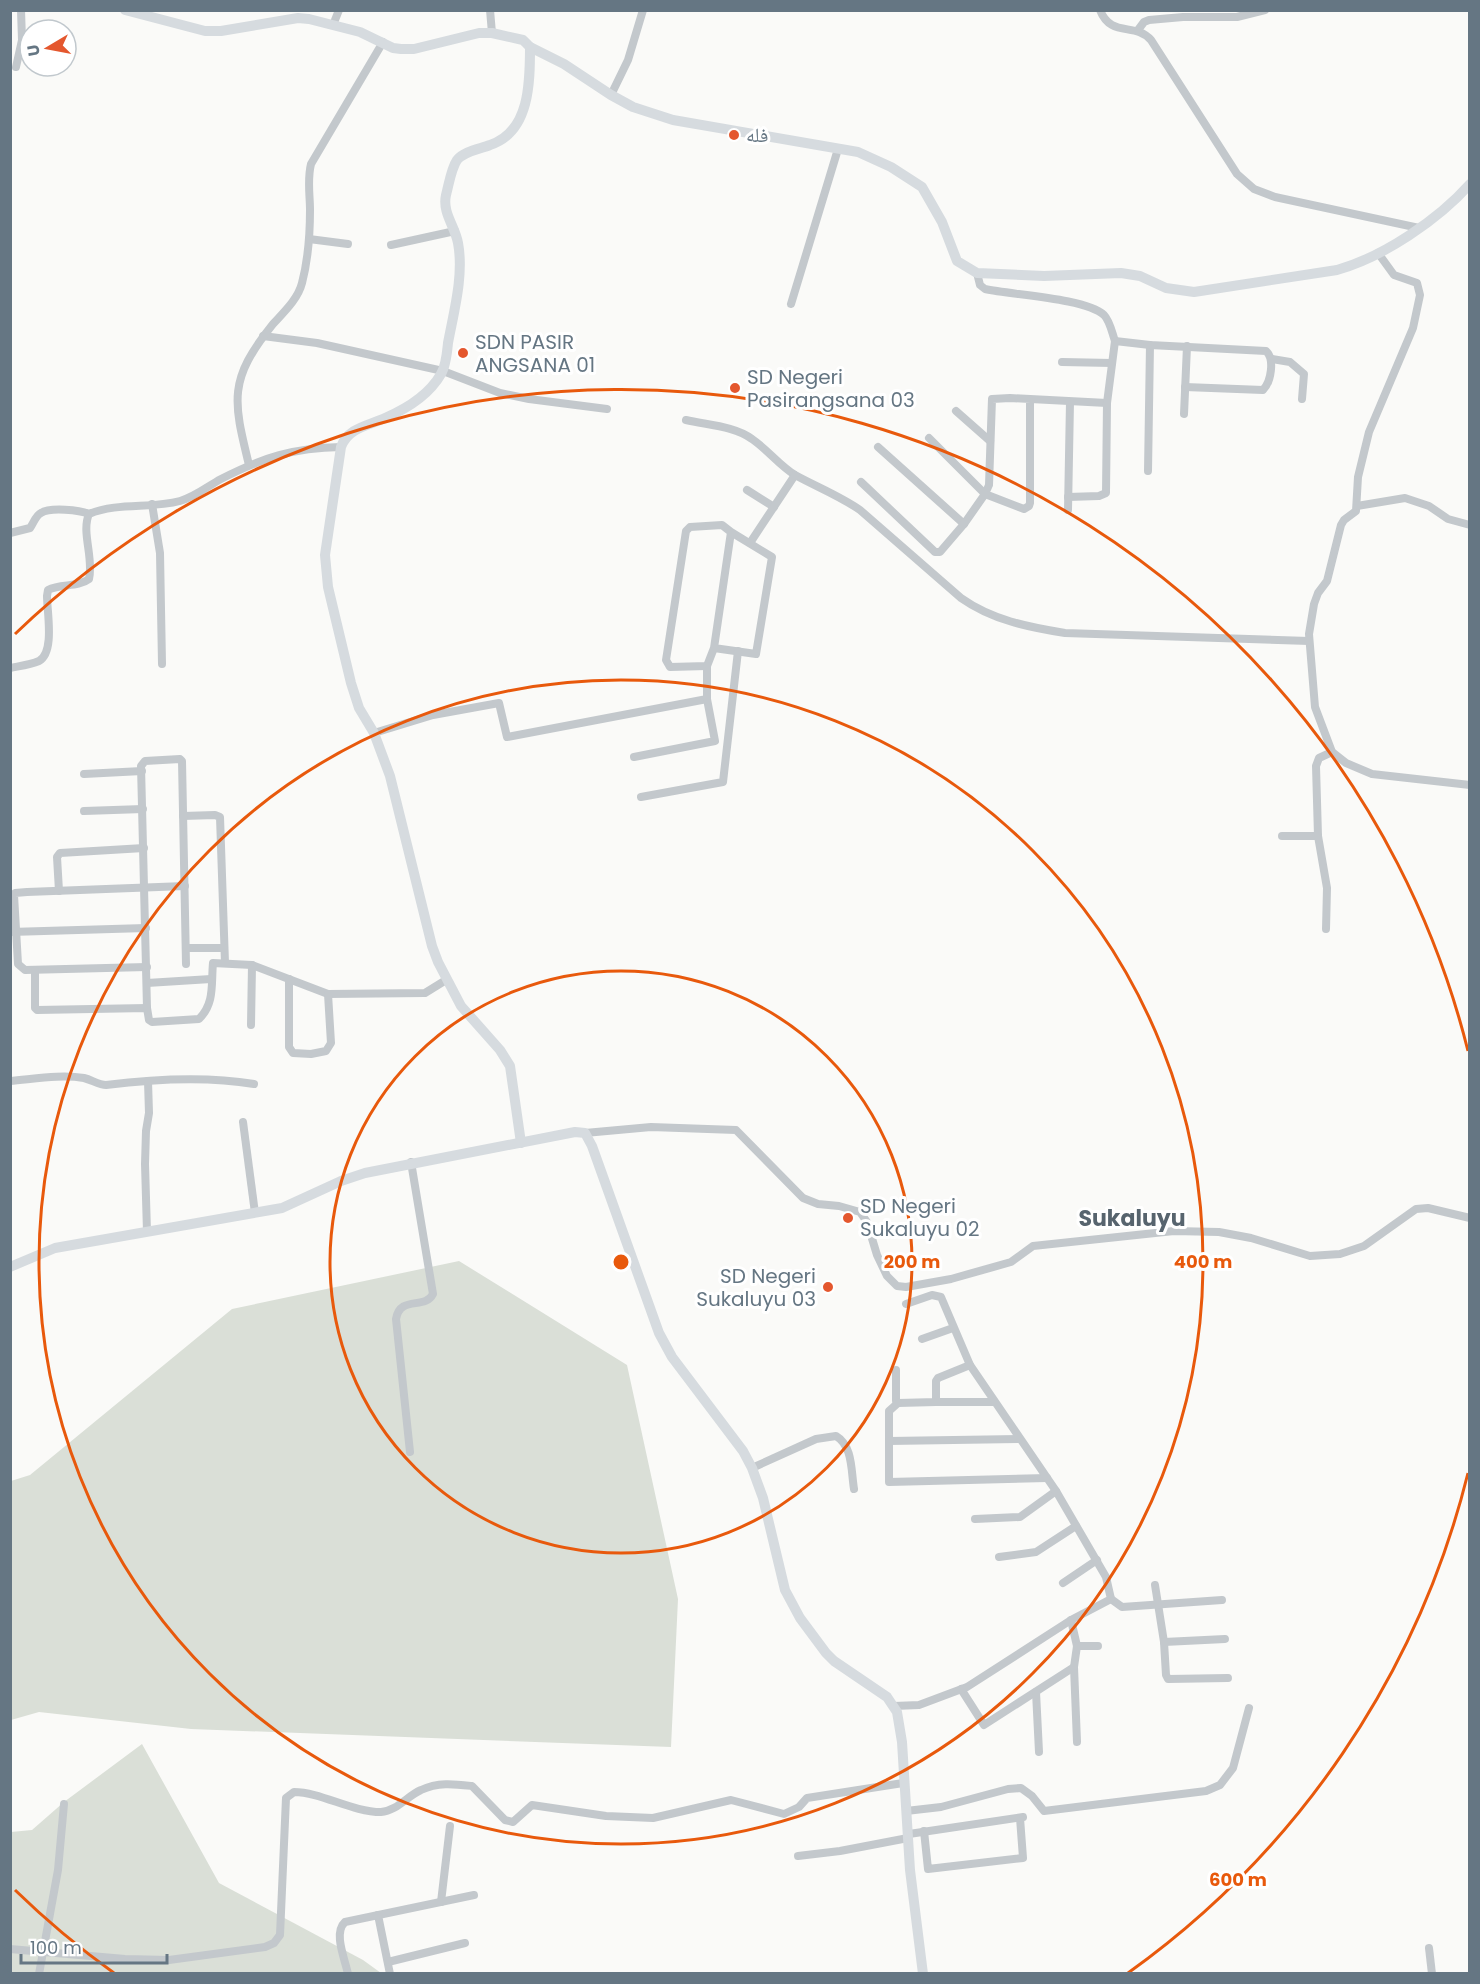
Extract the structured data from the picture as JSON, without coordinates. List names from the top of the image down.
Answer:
{
  "districts": ["Sukaluyu"],
  "places": [
    "فله",
    "SDN PASIR ANGSANA 01",
    "SD Negeri Pasirangsana 03",
    "SD Negeri Sukaluyu 02",
    "SD Negeri Sukaluyu 03"
  ],
  "scale_bar": "100 m",
  "north": "left",
  "rings": ["200 m", "400 m", "600 m"]
}
